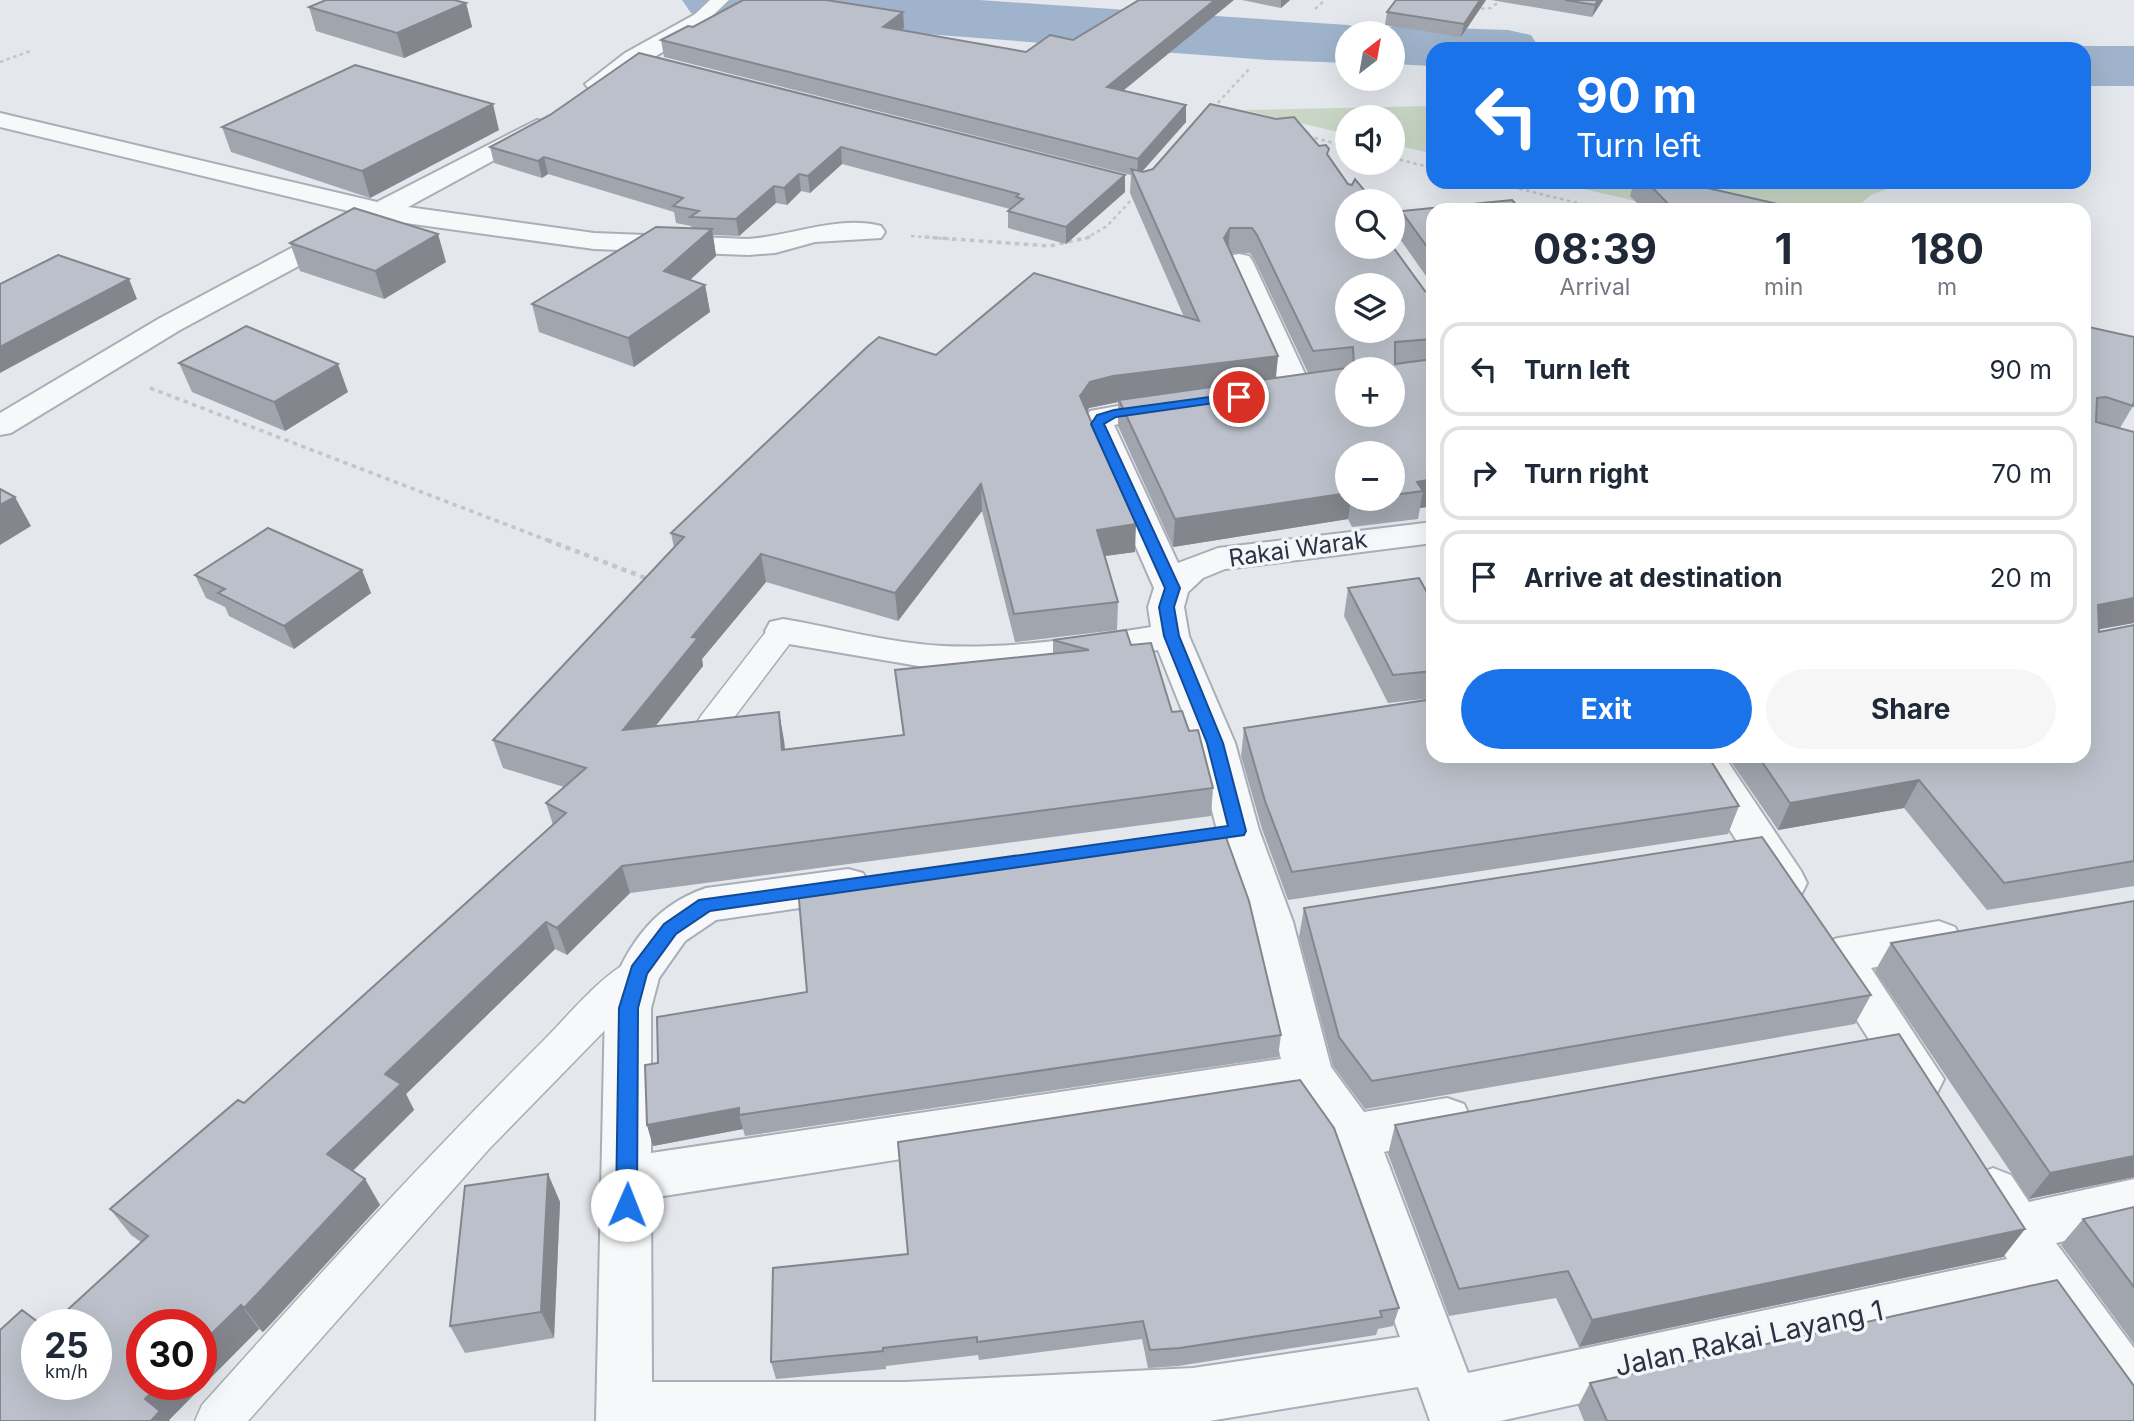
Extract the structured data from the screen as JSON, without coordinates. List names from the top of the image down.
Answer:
{
  "streets": {
    "street": ["Rakai Warak", "Jalan Rakai Layang 1"]
  },
  "north": "top right",
  "page": {
    "map_buttons": ["+", "−"],
    "turn": ["90 m", "Turn left"],
    "eta": [
      "08:39",
      "Arrival",
      "1",
      "min",
      "180",
      "m"
    ],
    "list": [
      {
        "name": "Turn left",
        "value": "90 m"
      },
      {
        "name": "Turn right",
        "value": "70 m"
      },
      {
        "name": "Arrive at destination",
        "value": "20 m"
      }
    ],
    "buttons": ["Exit", "Share"],
    "speed": "25 km/h",
    "limit": "30"
  }
}
